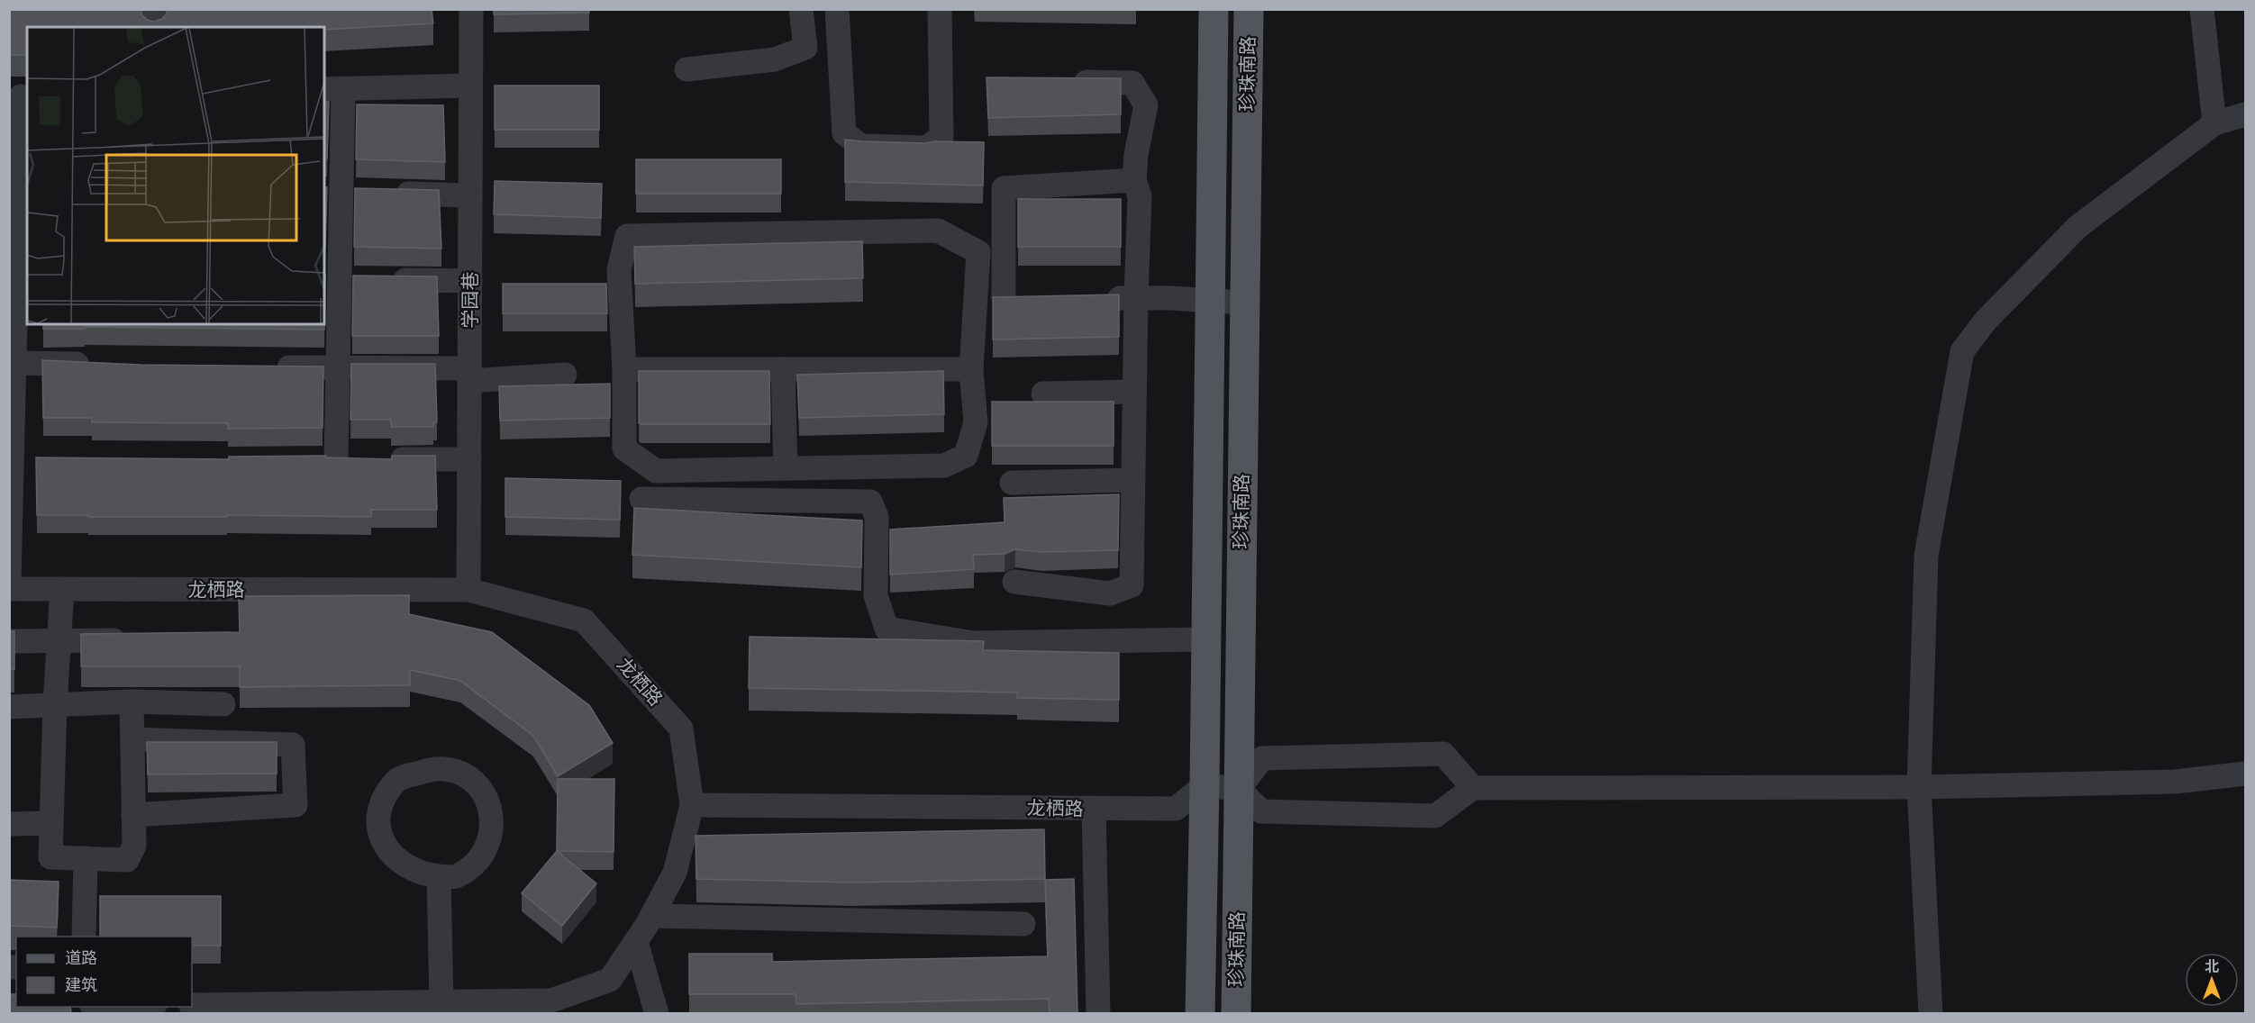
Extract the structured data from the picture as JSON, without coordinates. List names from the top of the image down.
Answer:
{
  "streets": {
    "main road": ["珍珠南路"],
    "street": ["学园巷", "龙栖路"]
  },
  "crossings": [
    ["珍珠南路", "龙栖路"],
    ["学园巷", "龙栖路"]
  ],
  "legend": ["道路", "建筑"],
  "north": "top"
}
